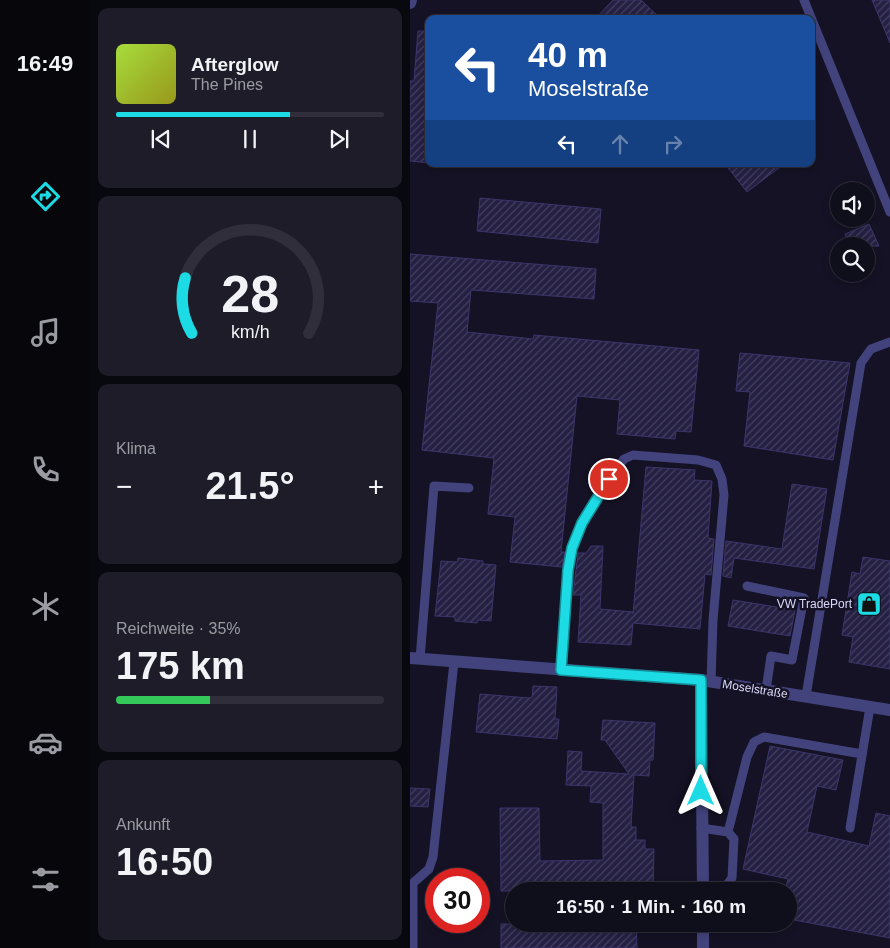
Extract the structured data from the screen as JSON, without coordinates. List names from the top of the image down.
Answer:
{
  "streets": {
    "street": ["Moselstraße"]
  },
  "places": {
    "shop": ["VW TradePort"]
  },
  "page": {
    "tabs": "16:49",
    "turn": ["40 m", "Moselstraße"],
    "song": ["Afterglow", "The Pines"],
    "tile": [
      "Klima",
      ["Reichweite · 35%", "175 km"],
      ["Ankunft", "16:50"]
    ],
    "heat": ["−", "21.5°", "+"],
    "limit": "30",
    "trip": "16:50 · 1 Min. · 160 m",
    "gauge": ["28", "km/h"]
  }
}
